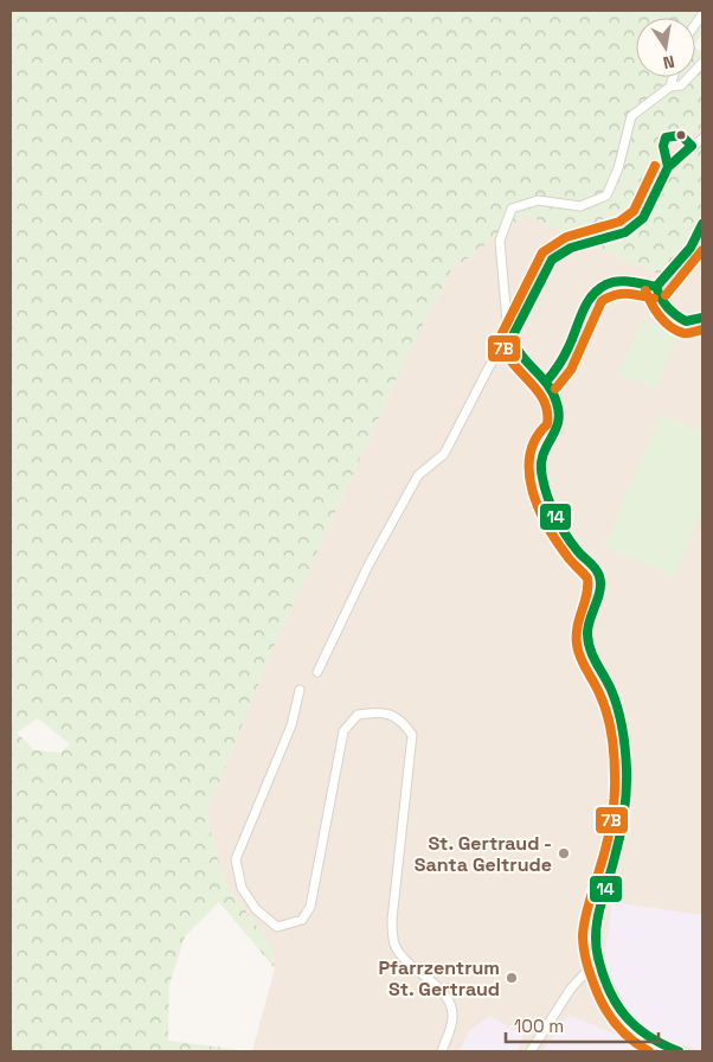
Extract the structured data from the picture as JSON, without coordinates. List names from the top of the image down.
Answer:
{
  "places": ["St. Gertraud - Santa Geltrude", "Pfarrzentrum St. Gertraud"],
  "lines": ["transit line 14", "transit line 7B"],
  "scale_bar": "100 m",
  "north": "bottom"
}
